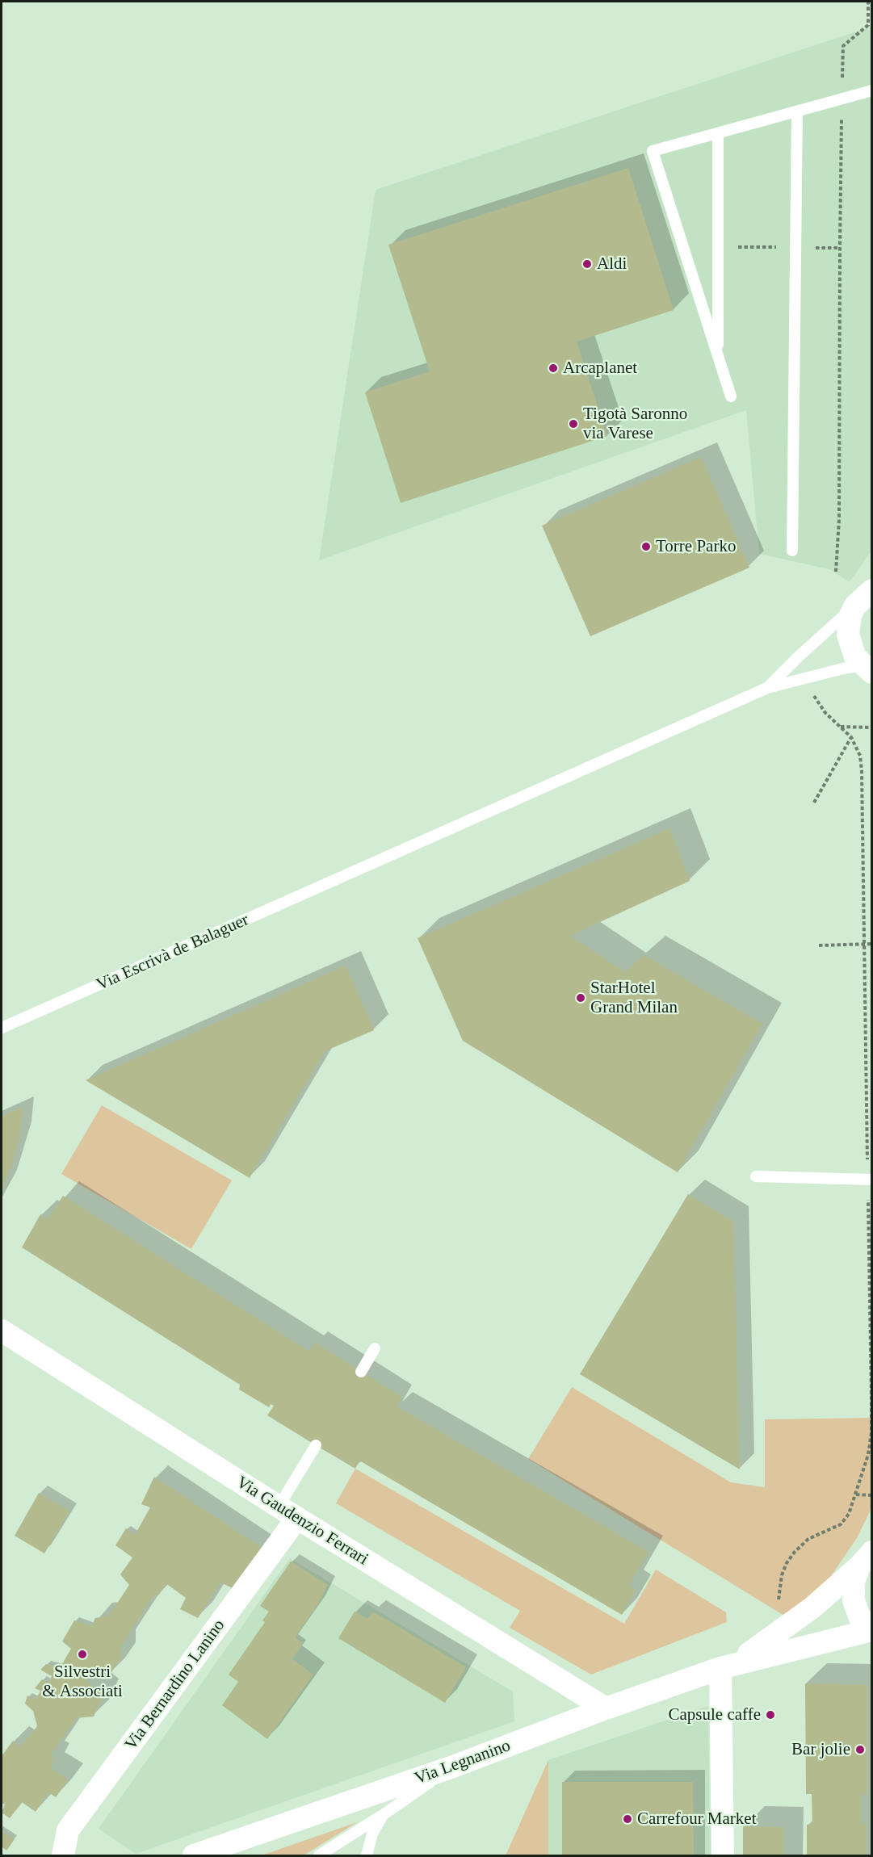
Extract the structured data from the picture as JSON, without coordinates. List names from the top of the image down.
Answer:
{
  "streets": {
    "street": ["Via Gaudenzio Ferrari", "Via Bernardino Lanino", "Via Legnanino"],
    "lane": ["Via Escrivà de Balaguer"]
  },
  "crossings": [
    ["Via Gaudenzio Ferrari", "Via Bernardino Lanino"],
    ["Via Gaudenzio Ferrari", "Via Legnanino"]
  ],
  "places": [
    "Aldi",
    "Arcaplanet",
    "Tigotà Saronno via Varese",
    "Torre Parko",
    "StarHotel Grand Milan",
    "Silvestri & Associati",
    "Capsule caffe",
    "Bar jolie",
    "Carrefour Market"
  ]
}
